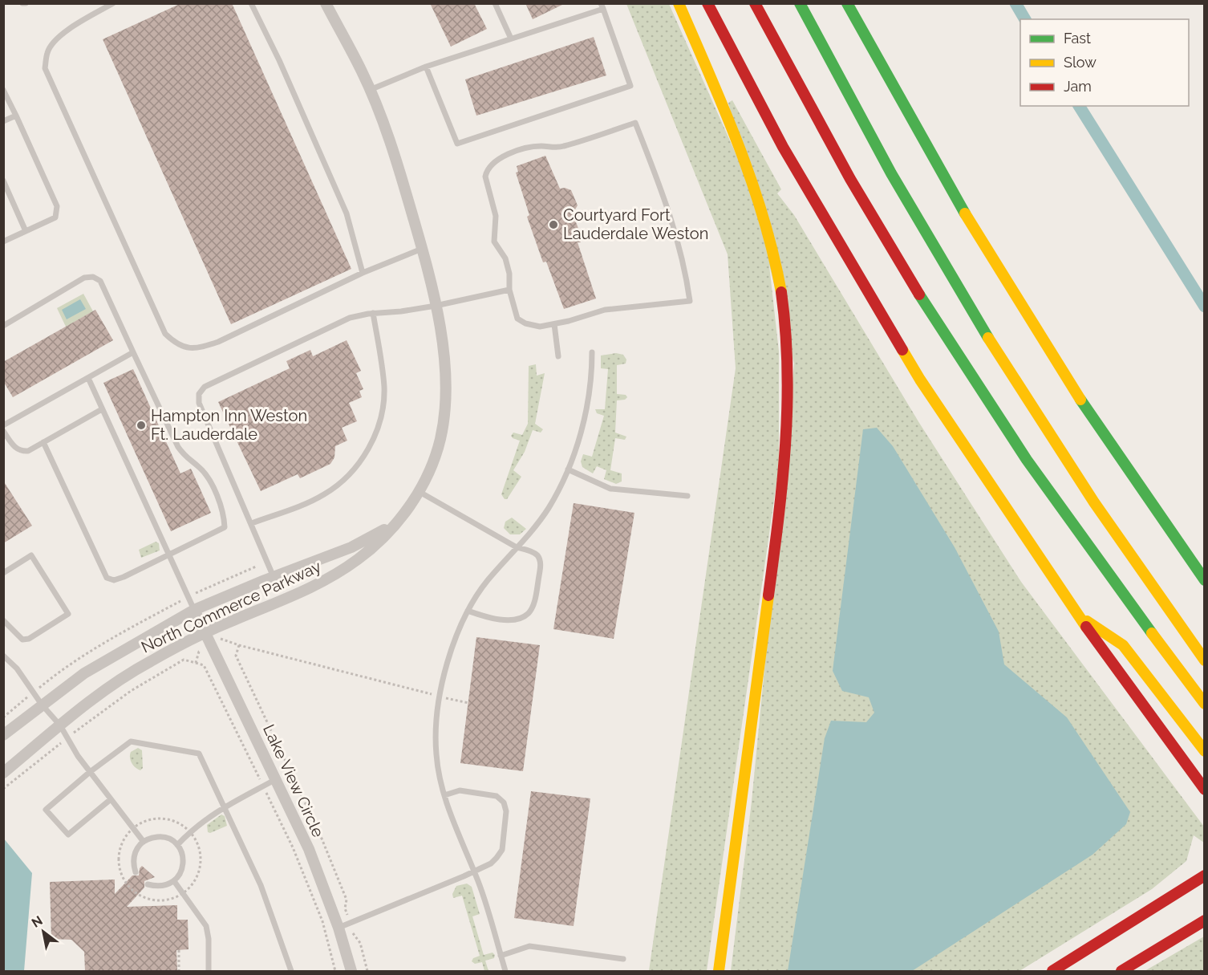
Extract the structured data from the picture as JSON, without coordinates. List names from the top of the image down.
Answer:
{
  "streets": {
    "street": ["North Commerce Parkway", "Lake View Circle"]
  },
  "crossings": [
    ["North Commerce Parkway", "Lake View Circle"]
  ],
  "places": ["Courtyard Fort Lauderdale Weston", "Hampton Inn Weston Ft. Lauderdale"],
  "legend": ["Fast", "Slow", "Jam"],
  "north": "top left"
}
